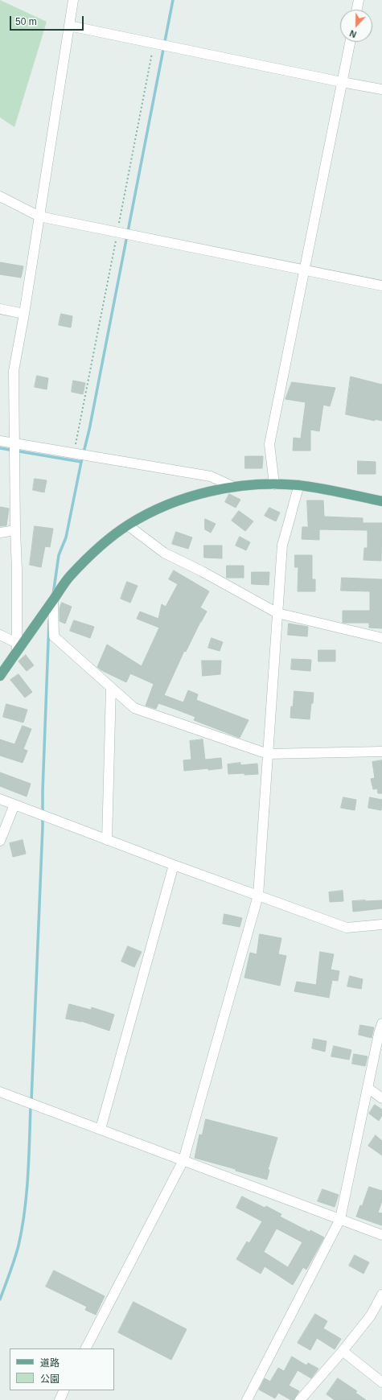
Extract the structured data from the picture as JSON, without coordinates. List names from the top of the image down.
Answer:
{
  "legend": ["道路", "公園"],
  "scale_bar": "50 m",
  "north": "bottom"
}
